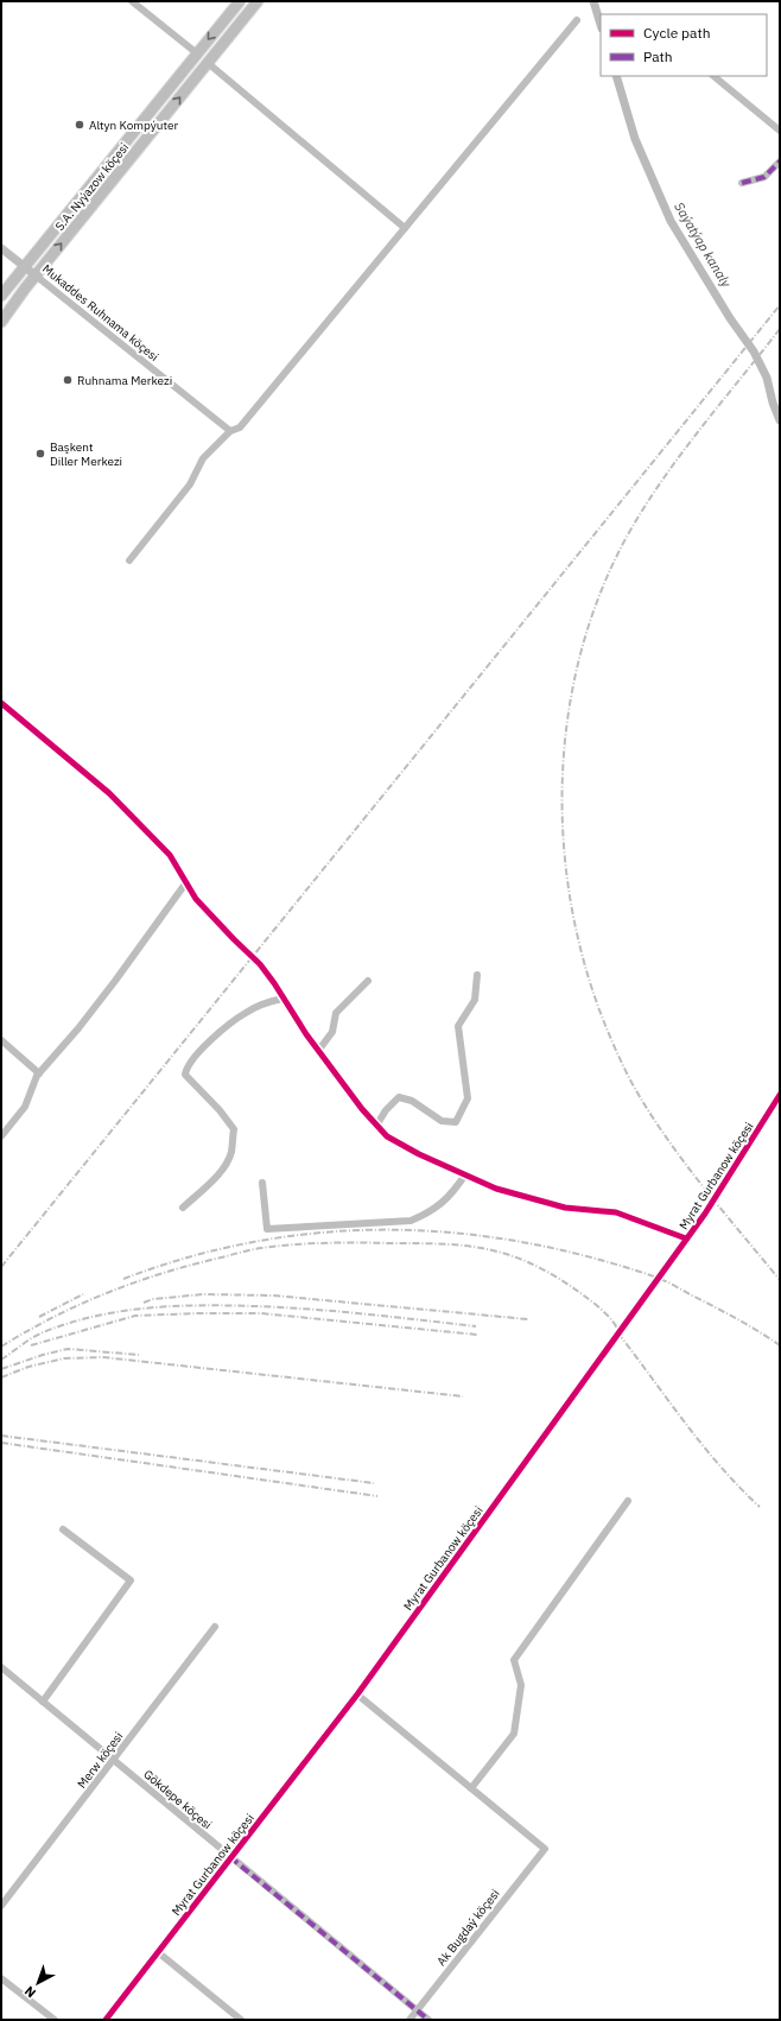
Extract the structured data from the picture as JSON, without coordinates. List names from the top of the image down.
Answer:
{
  "streets": {
    "main road": ["S.A. Nyýazow köçesi"],
    "street": [
      "Mukaddes Ruhnama köçesi",
      "Myrat Gurbanow köçesi",
      "Merw köçesi",
      "Gökdepe köçesi",
      "Ak Bugdaý köçesi"
    ]
  },
  "crossings": [
    ["S.A. Nyýazow köçesi", "Mukaddes Ruhnama köçesi"],
    ["Myrat Gurbanow köçesi", "Gökdepe köçesi"],
    ["Merw köçesi", "Gökdepe köçesi"],
    ["Gökdepe köçesi", "Ak Bugdaý köçesi"]
  ],
  "water": ["Saýatýap kanaly"],
  "places": ["Altyn Kompýuter", "Ruhnama Merkezi", "Başkent Diller Merkezi"],
  "legend": ["Cycle path", "Path"],
  "north": "bottom left"
}
